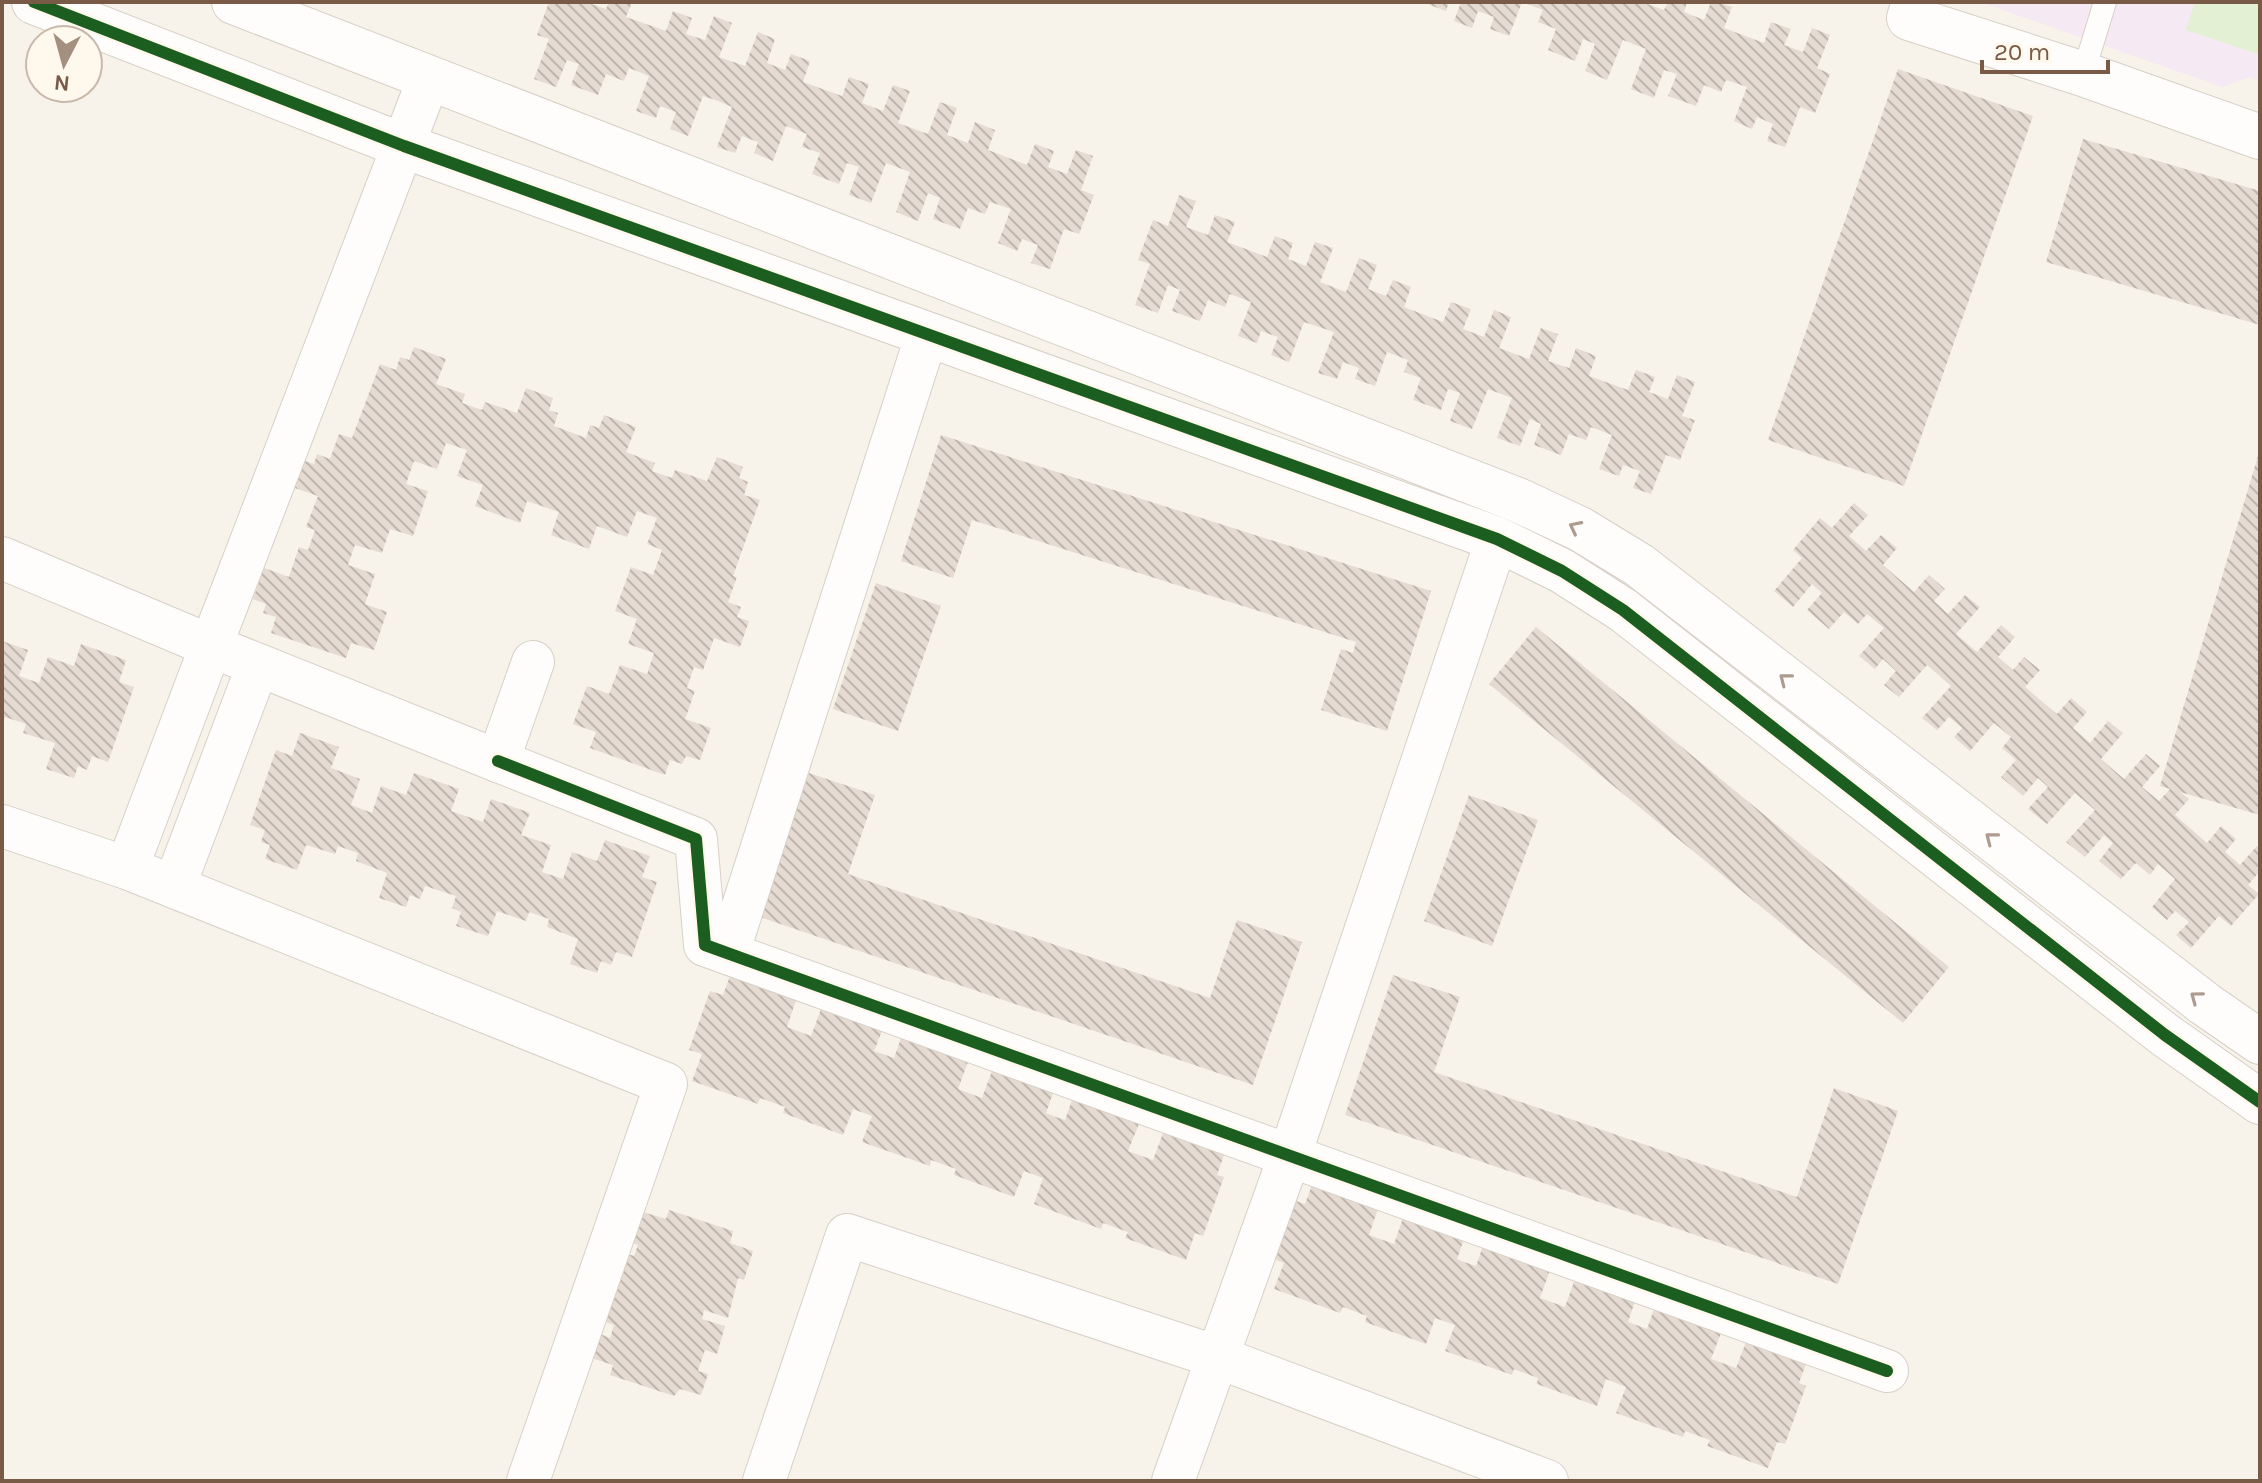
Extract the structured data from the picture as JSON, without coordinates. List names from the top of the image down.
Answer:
{
  "scale_bar": "20 m",
  "north": "bottom"
}
